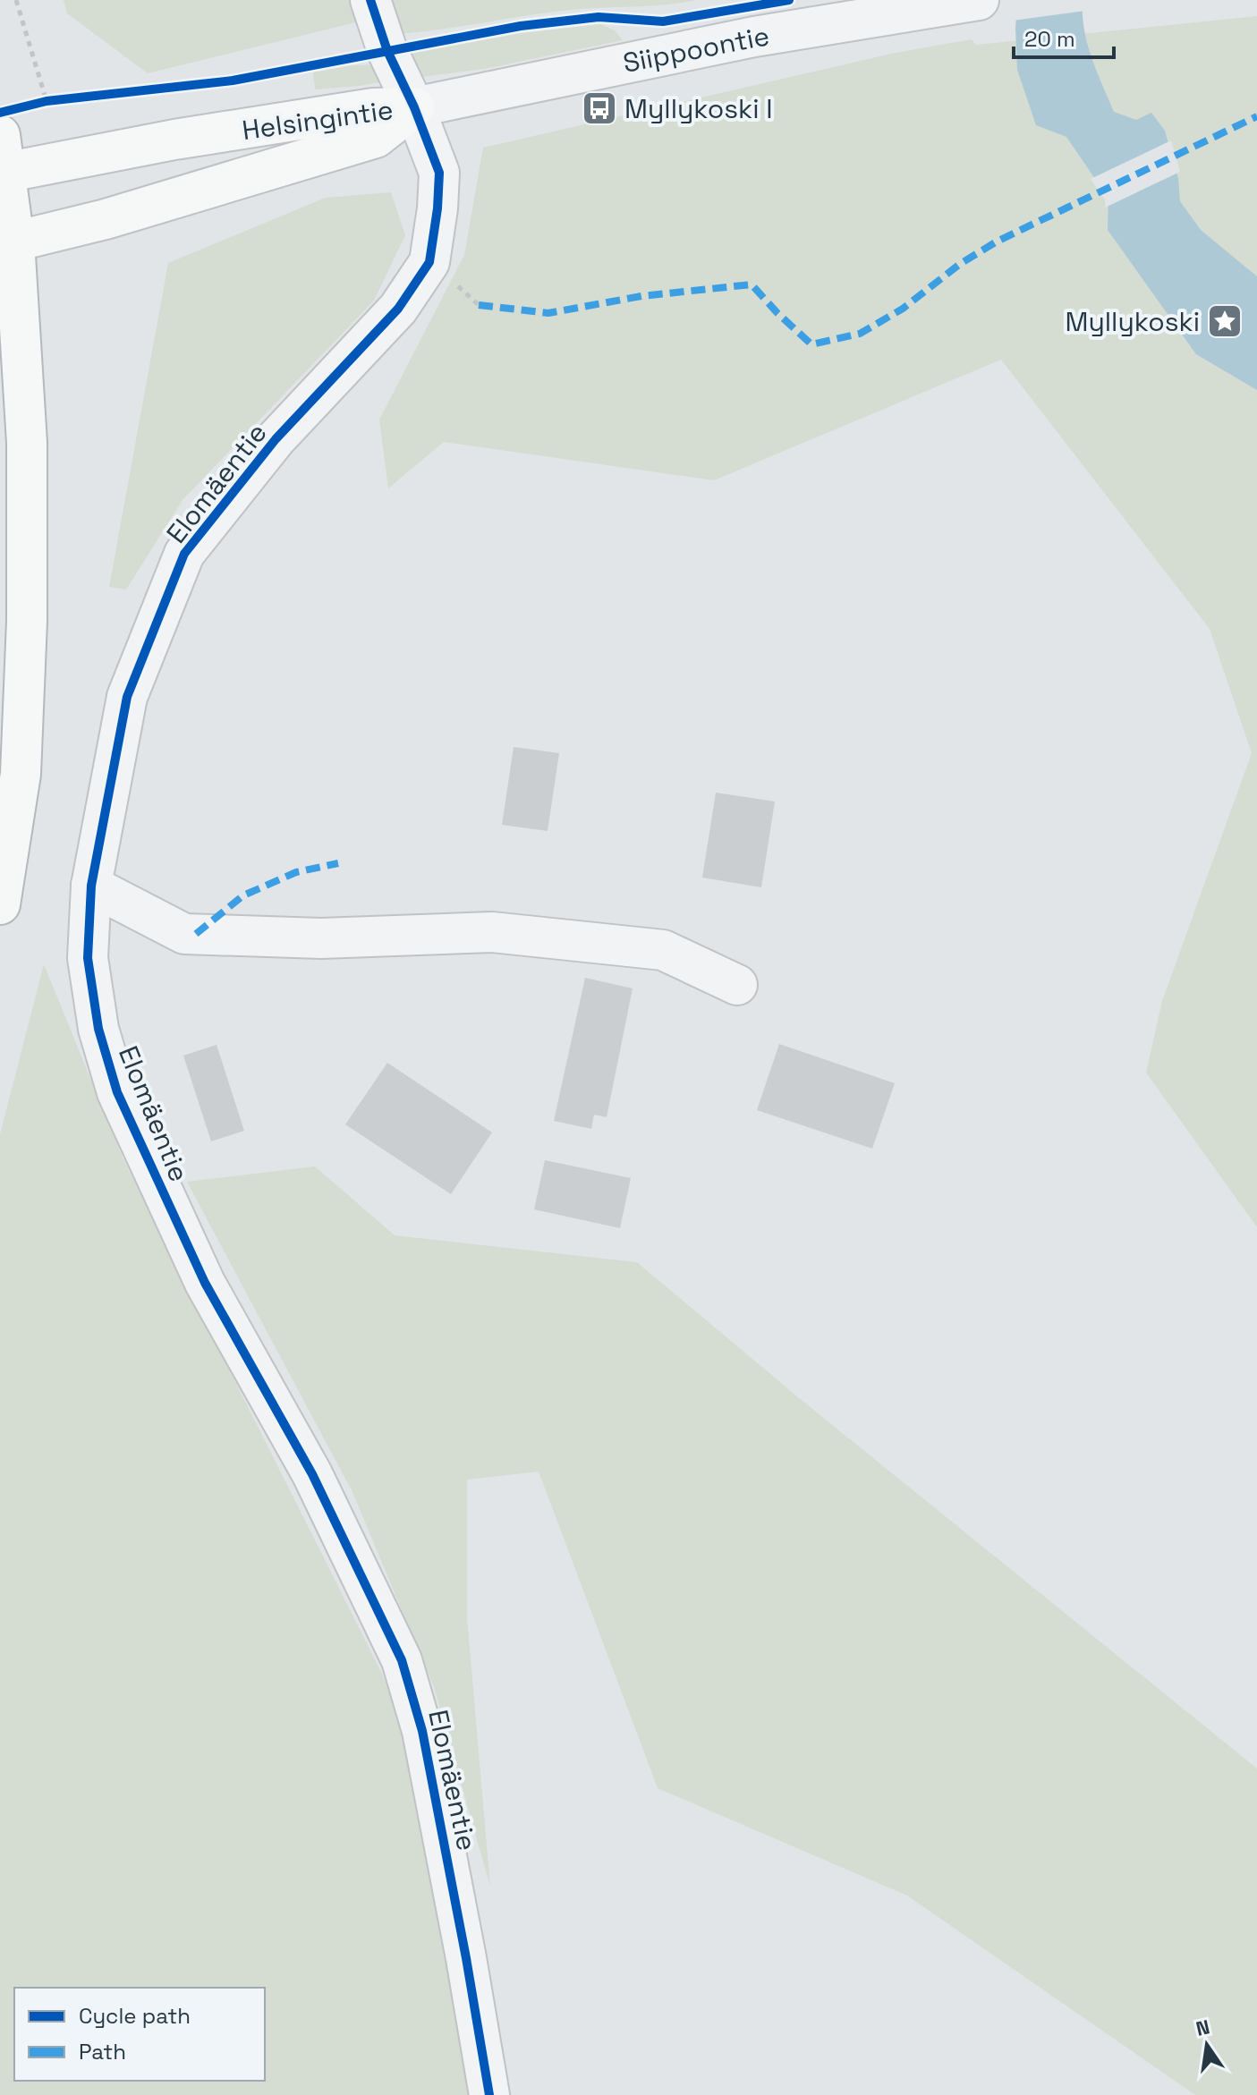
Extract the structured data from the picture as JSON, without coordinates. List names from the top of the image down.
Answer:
{
  "streets": {
    "main road": ["Helsingintie"],
    "street": ["Siippoontie", "Elomäentie"]
  },
  "crossings": [
    ["Siippoontie", "Helsingintie"],
    ["Siippoontie", "Elomäentie"],
    ["Helsingintie", "Elomäentie"]
  ],
  "places": {
    "bus stop": ["Myllykoski I"],
    "place": ["Myllykoski"]
  },
  "legend": ["Cycle path", "Path"],
  "scale_bar": "20 m",
  "north": "top"
}
